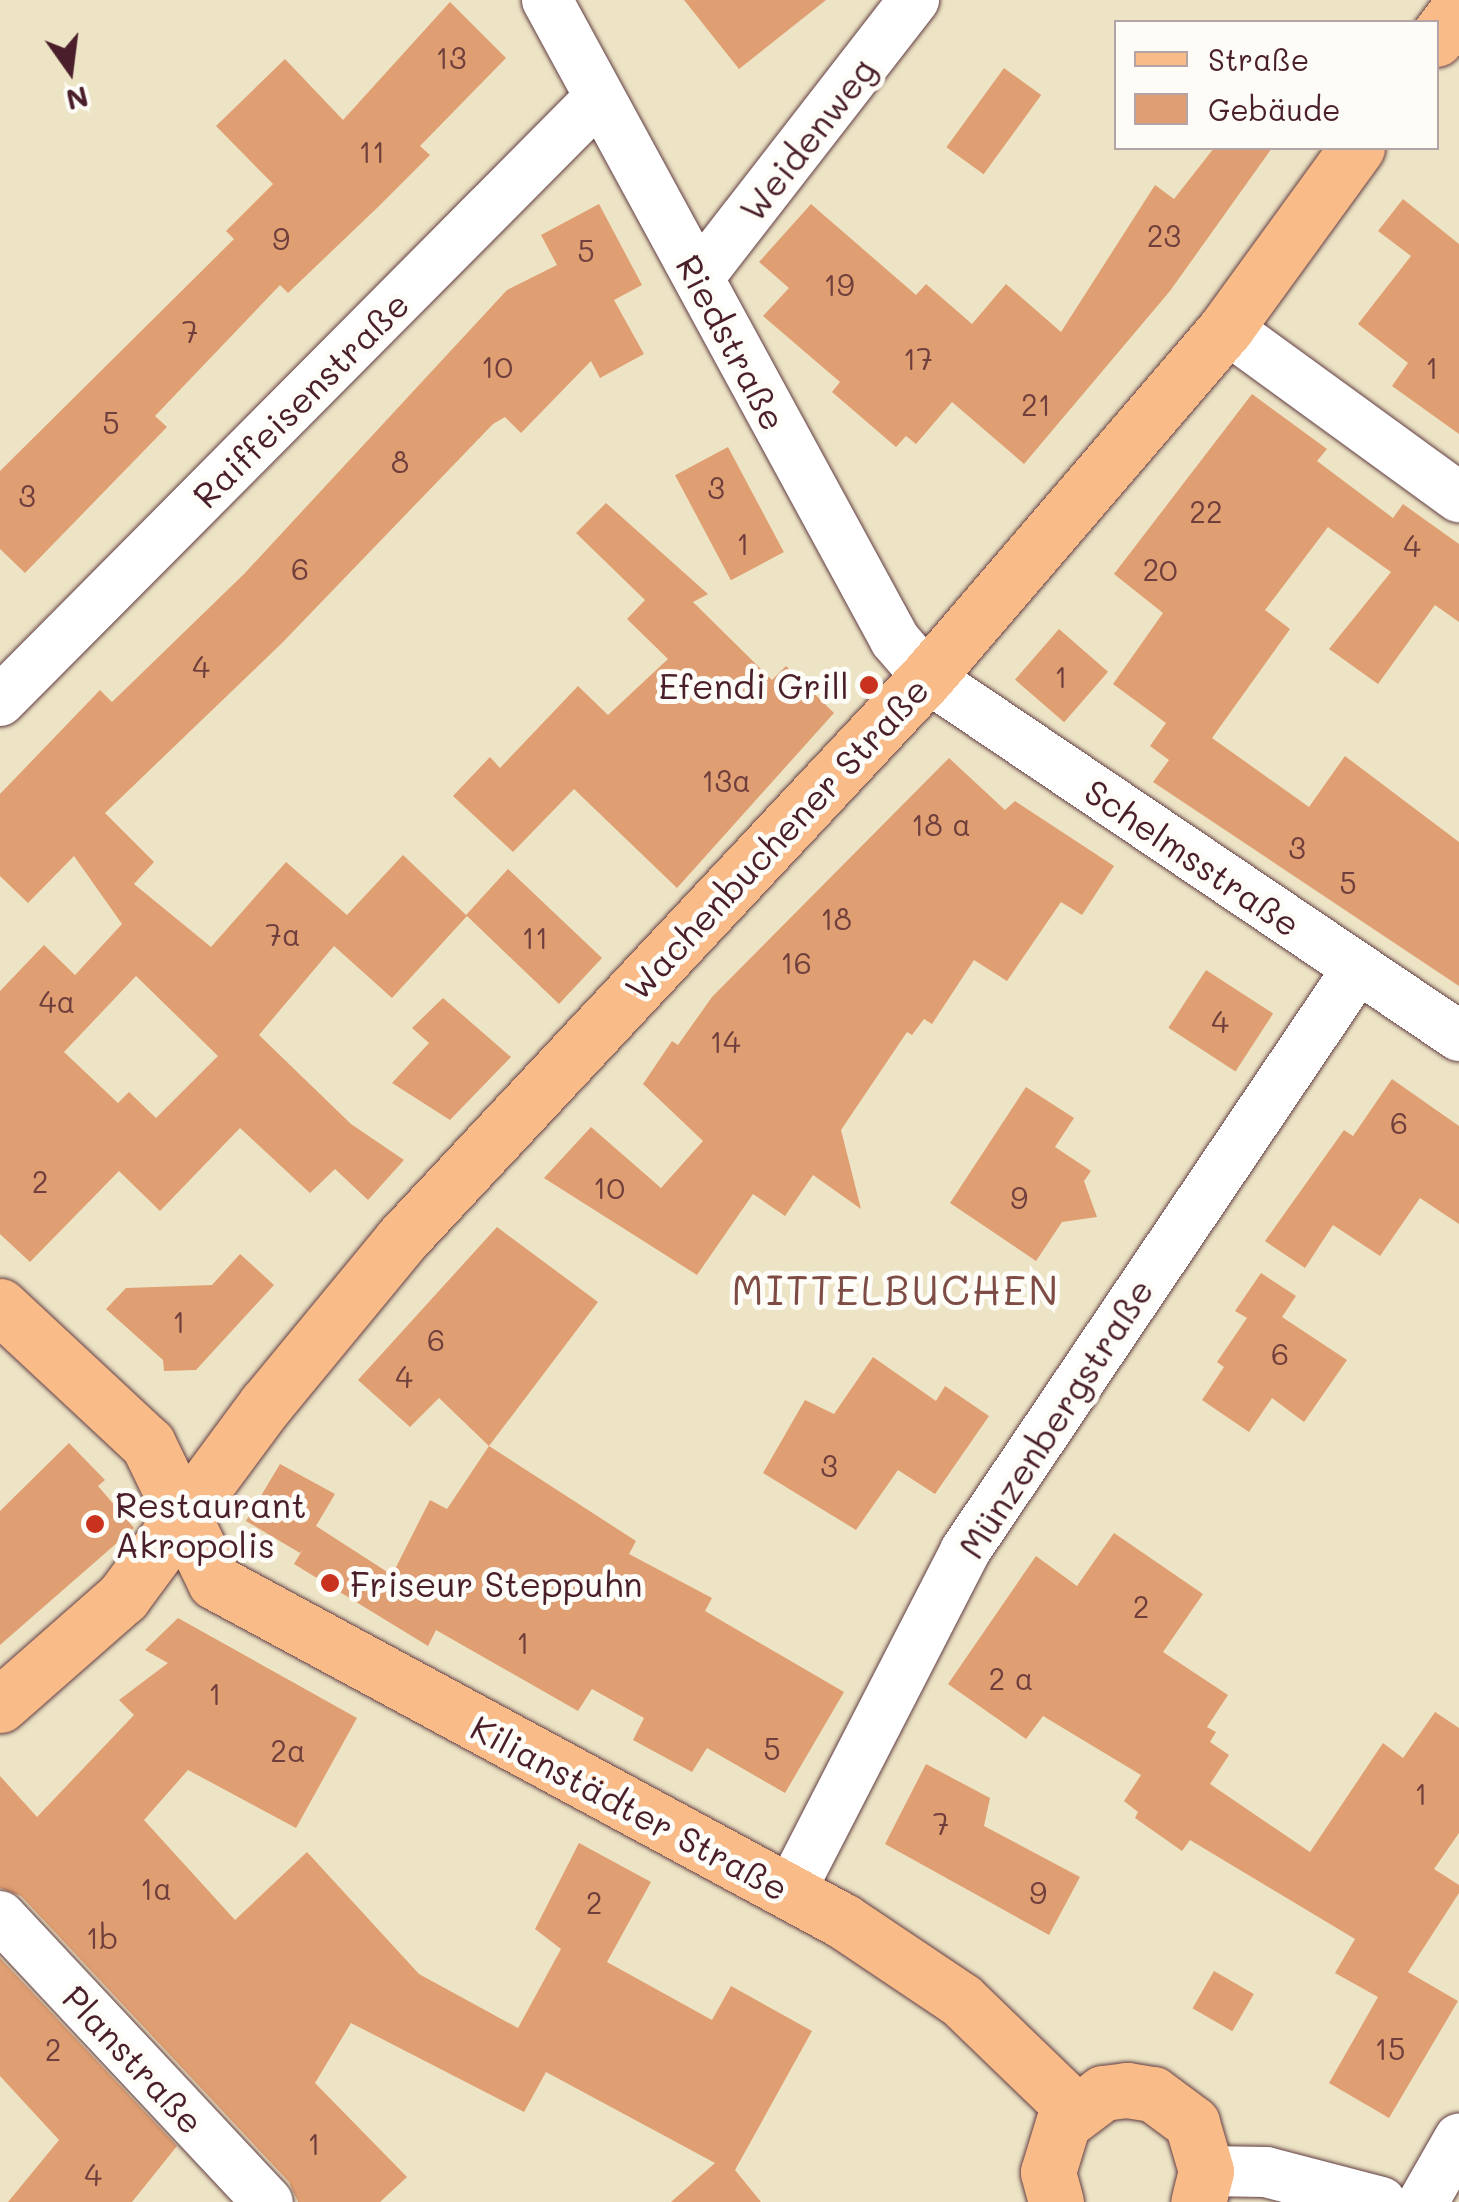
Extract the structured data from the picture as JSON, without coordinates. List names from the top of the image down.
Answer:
{
  "streets": {
    "main road": ["Wachenbuchener Straße", "Kilianstädter Straße"],
    "street": [
      "Weidenweg",
      "Riedstraße",
      "Raiffeisenstraße",
      "Schelmsstraße",
      "Münzenbergstraße",
      "Planstraße"
    ]
  },
  "crossings": [
    ["Weidenweg", "Riedstraße"],
    ["Riedstraße", "Raiffeisenstraße"],
    ["Riedstraße", "Wachenbuchener Straße"],
    ["Riedstraße", "Schelmsstraße"],
    ["Wachenbuchener Straße", "Schelmsstraße"],
    ["Wachenbuchener Straße", "Kilianstädter Straße"],
    ["Schelmsstraße", "Münzenbergstraße"],
    ["Münzenbergstraße", "Kilianstädter Straße"]
  ],
  "districts": ["MITTELBUCHEN"],
  "places": ["Efendi Grill", "Restaurant Akropolis", "Friseur Steppuhn"],
  "house_numbers": [
    "13",
    "11",
    "23",
    "9",
    "5",
    "19",
    "7",
    "17",
    "10",
    "1",
    "21",
    "5",
    "8",
    "3",
    "3",
    "22",
    "1",
    "4",
    "6",
    "20",
    "4",
    "1",
    "13a",
    "18 a",
    "3",
    "5",
    "18",
    "7a",
    "11",
    "16",
    "4a",
    "4",
    "14",
    "6",
    "2",
    "10",
    "9",
    "1",
    "6",
    "6",
    "4",
    "3",
    "2",
    "1",
    "2 a",
    "1",
    "5",
    "2a",
    "1",
    "7",
    "1a",
    "9",
    "2",
    "1b",
    "15",
    "2",
    "1",
    "4"
  ],
  "legend": ["Straße", "Gebäude"],
  "north": "bottom"
}
